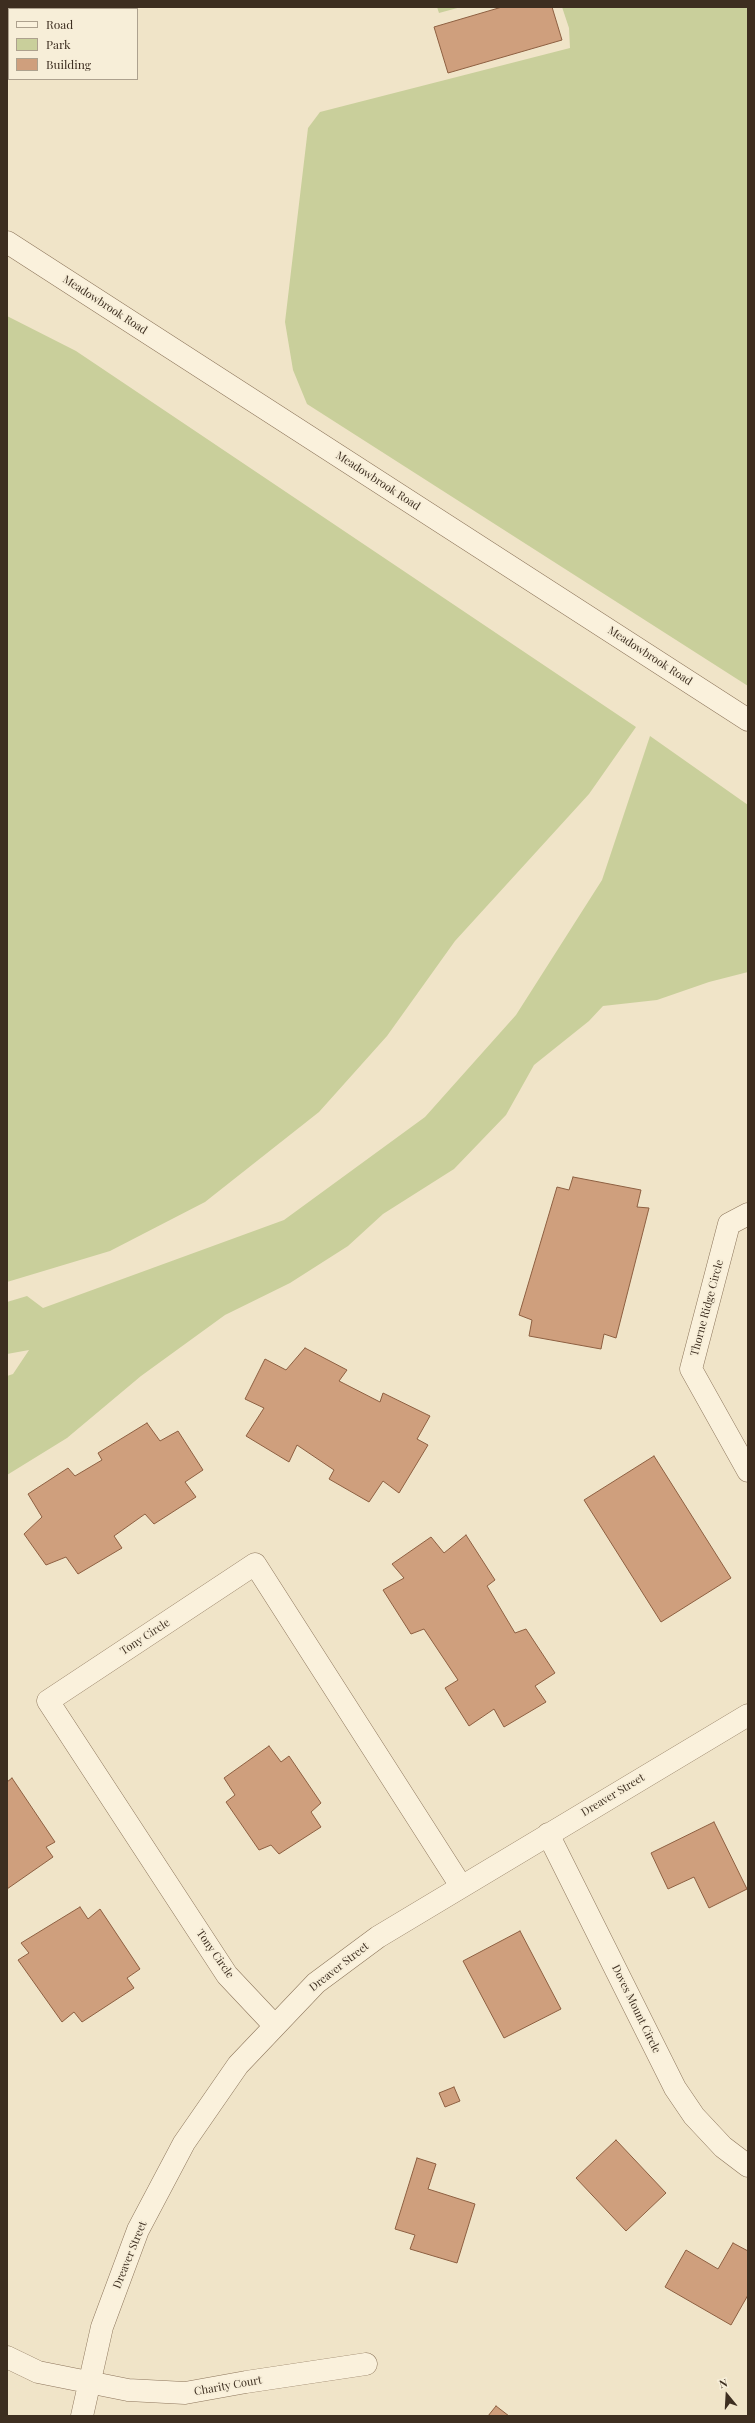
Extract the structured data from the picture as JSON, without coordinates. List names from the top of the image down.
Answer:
{
  "streets": {
    "street": [
      "Meadowbrook Road",
      "Thorne Ridge Circle",
      "Tony Circle",
      "Dreaver Street",
      "Doves Mount Circle",
      "Charity Court"
    ]
  },
  "crossings": [
    ["Tony Circle", "Dreaver Street"],
    ["Dreaver Street", "Doves Mount Circle"],
    ["Dreaver Street", "Charity Court"]
  ],
  "legend": ["Road", "Park", "Building"],
  "north": "top"
}
